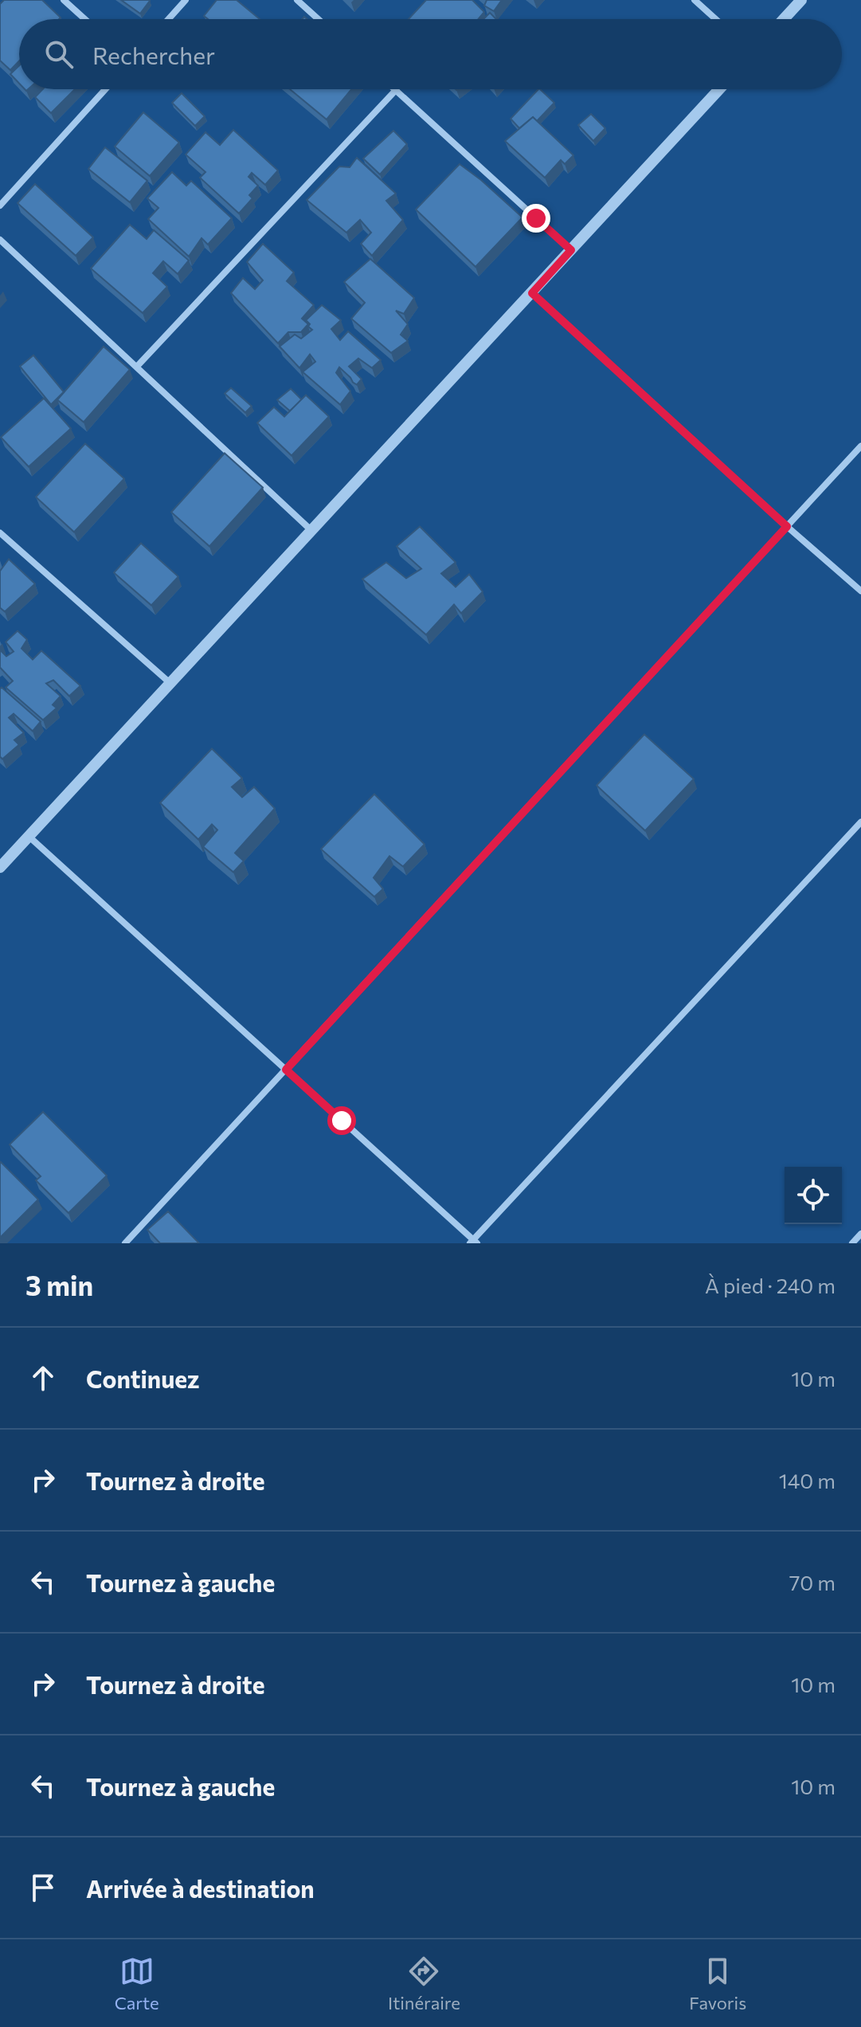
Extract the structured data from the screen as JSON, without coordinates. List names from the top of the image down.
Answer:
{
  "page": {
    "search": "Rechercher",
    "heading": ["3 min", "À pied · 240 m"],
    "list": [
      ["Continuez", "10 m"],
      ["Tournez à droite", "140 m"],
      ["Tournez à gauche", "70 m"],
      ["Tournez à droite", "10 m"],
      ["Tournez à gauche", "10 m"],
      "Arrivée à destination"
    ],
    "nav": ["Carte", "Itinéraire", "Favoris"]
  }
}
